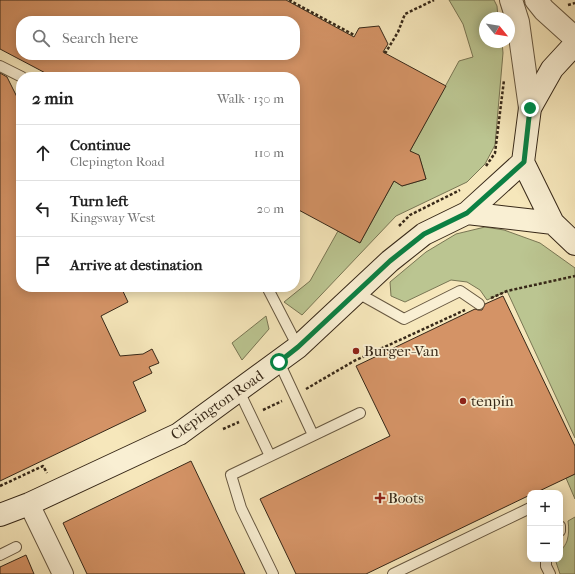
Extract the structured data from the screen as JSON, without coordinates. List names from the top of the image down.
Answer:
{
  "streets": {
    "main road": ["Clepington Road"]
  },
  "places": {
    "other": ["Burger-Van", "tenpin"],
    "health": ["Boots"]
  },
  "north": "bottom right",
  "page": {
    "search": "Search here",
    "heading": ["2 min", "Walk · 130 m"],
    "list": [
      ["Continue", "Clepington Road", "110 m"],
      ["Turn left", "Kingsway West", "20 m"],
      "Arrive at destination"
    ],
    "map_buttons": ["+", "−"]
  }
}
